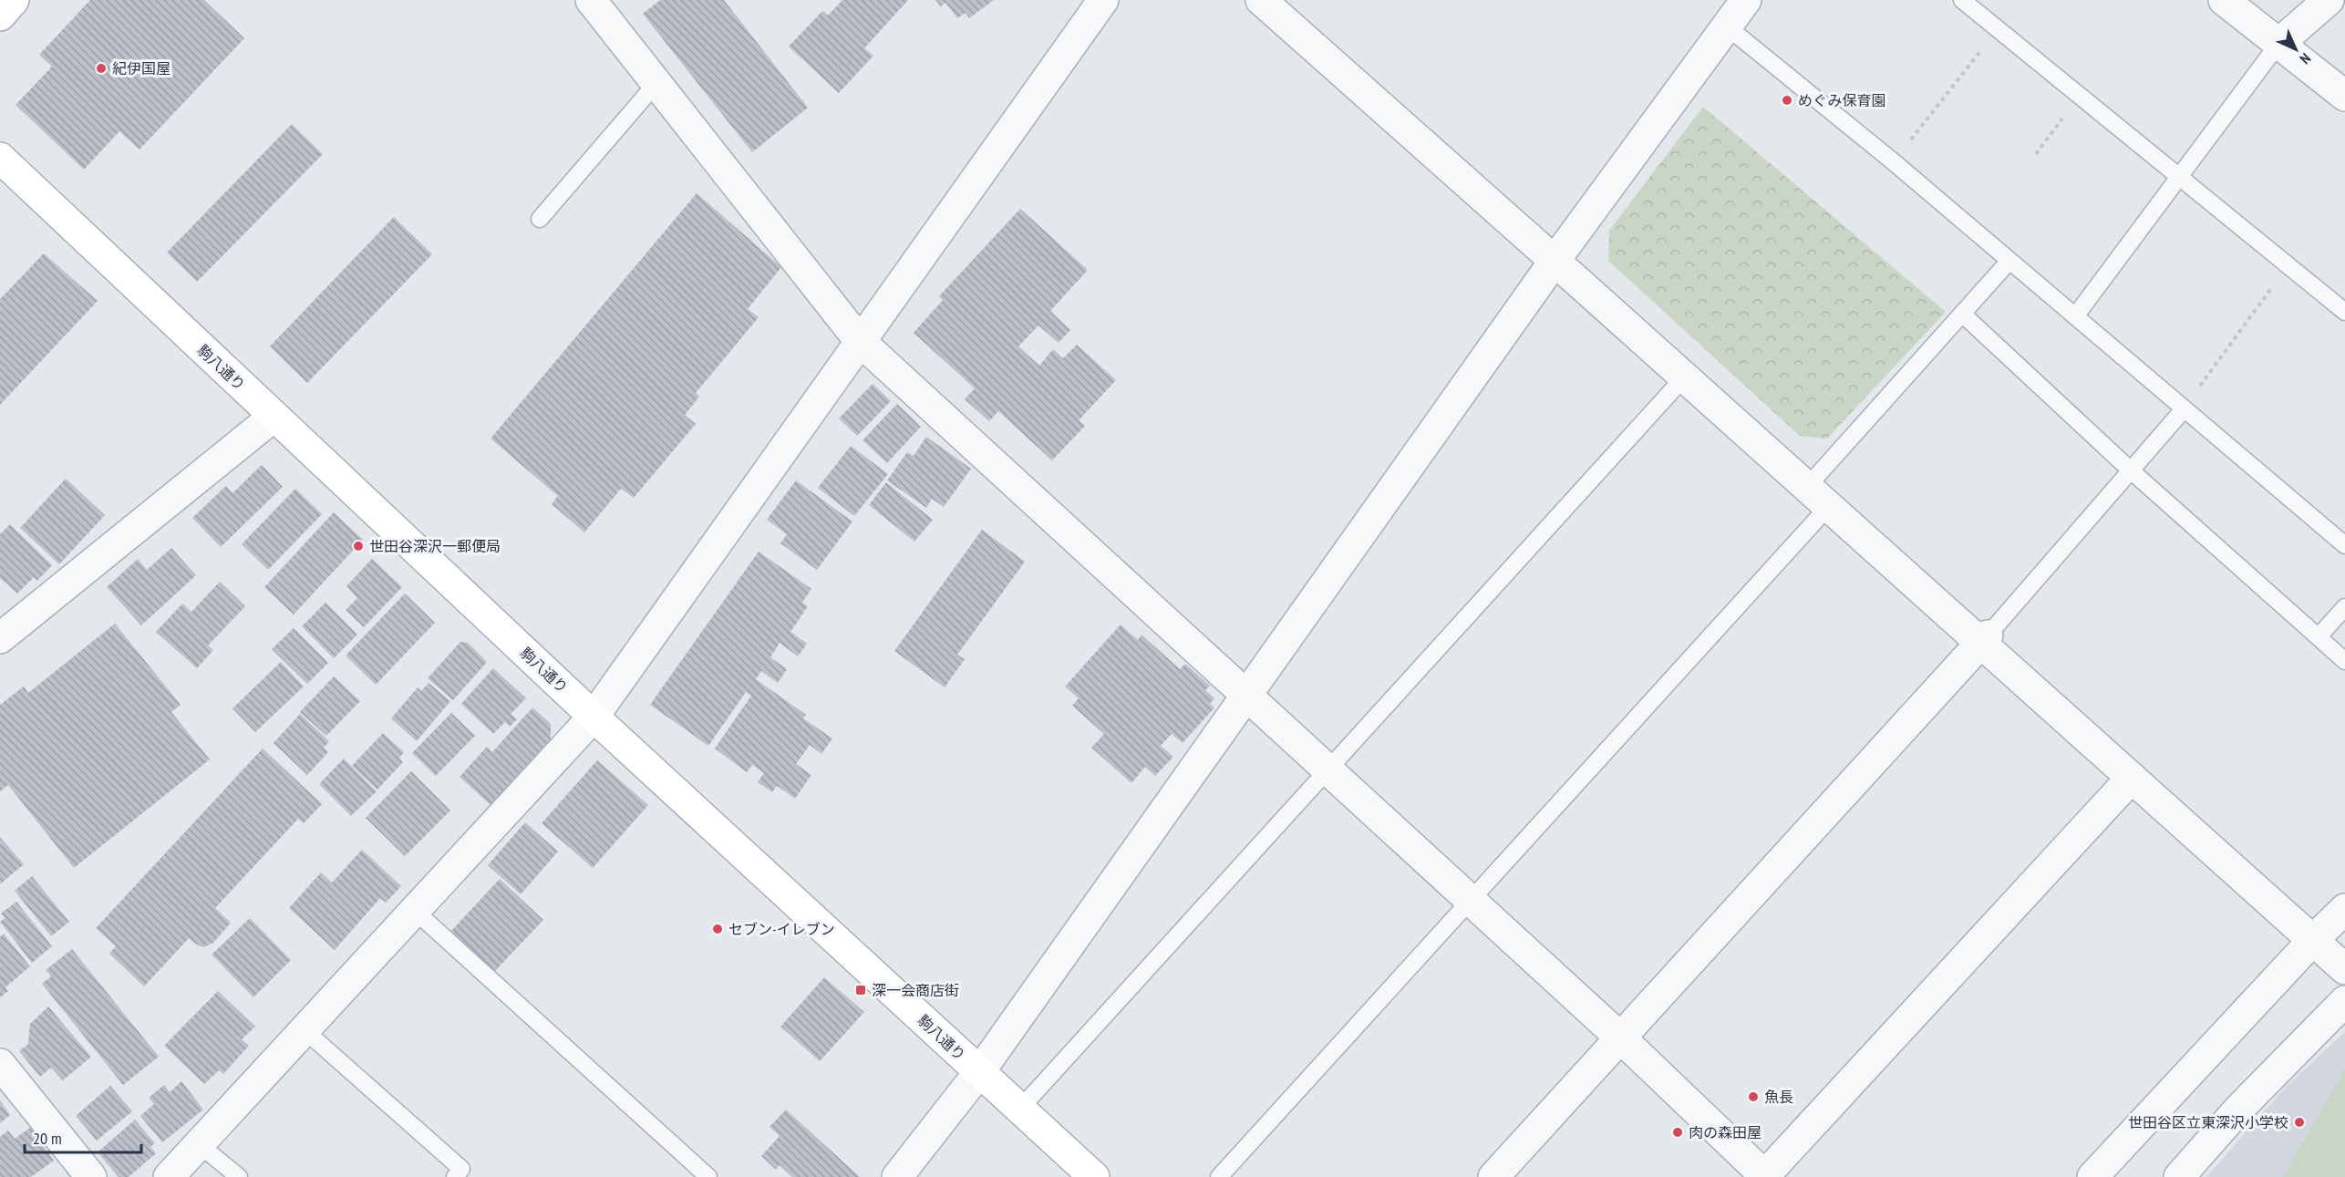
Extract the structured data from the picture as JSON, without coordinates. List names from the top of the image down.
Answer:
{
  "streets": {
    "street": ["駒八通り"]
  },
  "places": {
    "other": [
      "紀伊国屋",
      "めぐみ保育園",
      "世田谷深沢一郵便局",
      "セブン-イレブン",
      "魚長",
      "世田谷区立東深沢小学校",
      "肉の森田屋"
    ],
    "transit": ["深一会商店街"]
  },
  "scale_bar": "20 m",
  "north": "bottom right"
}
